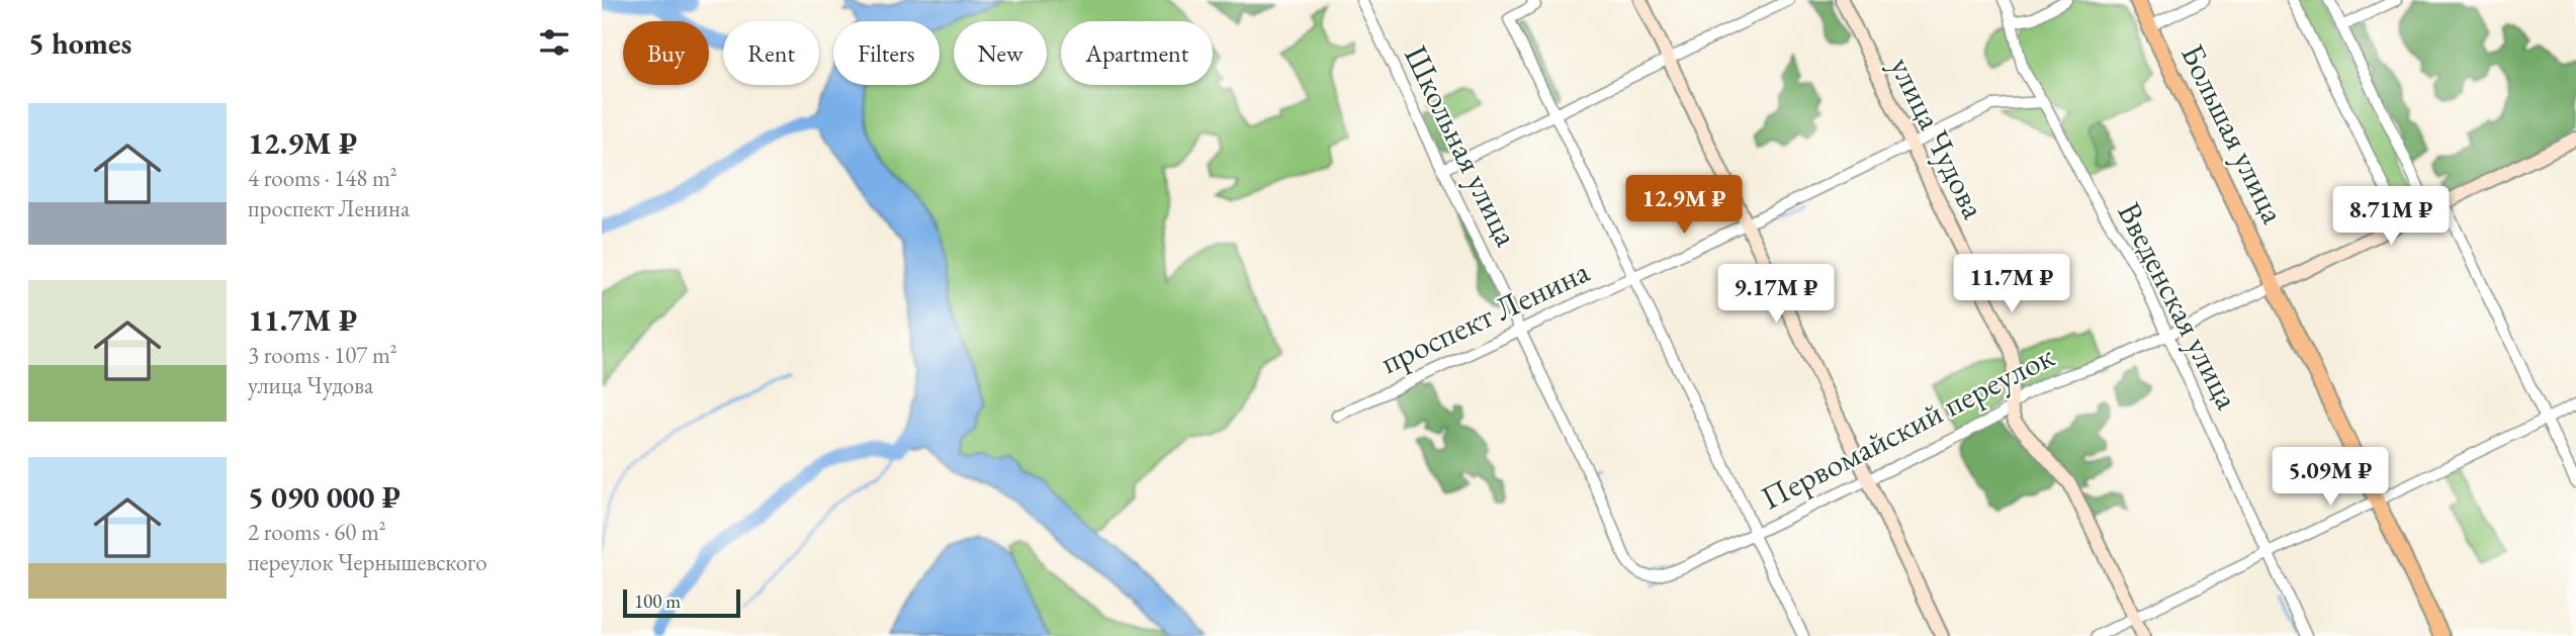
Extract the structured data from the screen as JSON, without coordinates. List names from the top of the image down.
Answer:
{
  "streets": {
    "main road": ["Большая улица"],
    "street": [
      "улица Чудова",
      "Школьная улица",
      "Введенская улица",
      "проспект Ленина",
      "Первомайский переулок"
    ]
  },
  "crossings": [
    ["Большая улица", "Первомайский переулок"],
    ["улица Чудова", "проспект Ленина"],
    ["улица Чудова", "Первомайский переулок"],
    ["Школьная улица", "проспект Ленина"],
    ["Школьная улица", "Первомайский переулок"],
    ["Введенская улица", "проспект Ленина"],
    ["Введенская улица", "Первомайский переулок"]
  ],
  "scale_bar": "100 m",
  "page": {
    "heading": "5 homes",
    "chip": [
      "Buy",
      "Rent",
      "Filters",
      "New",
      "Apartment"
    ],
    "list": [
      {
        "name": "12.9M ₽",
        "note": "4 rooms · 148 m² · проспект Ленина"
      },
      {
        "name": "11.7M ₽",
        "note": "3 rooms · 107 m² · улица Чудова"
      },
      {
        "name": "5 090 000 ₽",
        "note": "2 rooms · 60 m² · переулок Чернышевского"
      }
    ],
    "price": [
      "12.9M ₽",
      "8.71M ₽",
      "11.7M ₽",
      "9.17M ₽",
      "5.09M ₽"
    ],
    "scale": "100 m"
  }
}
